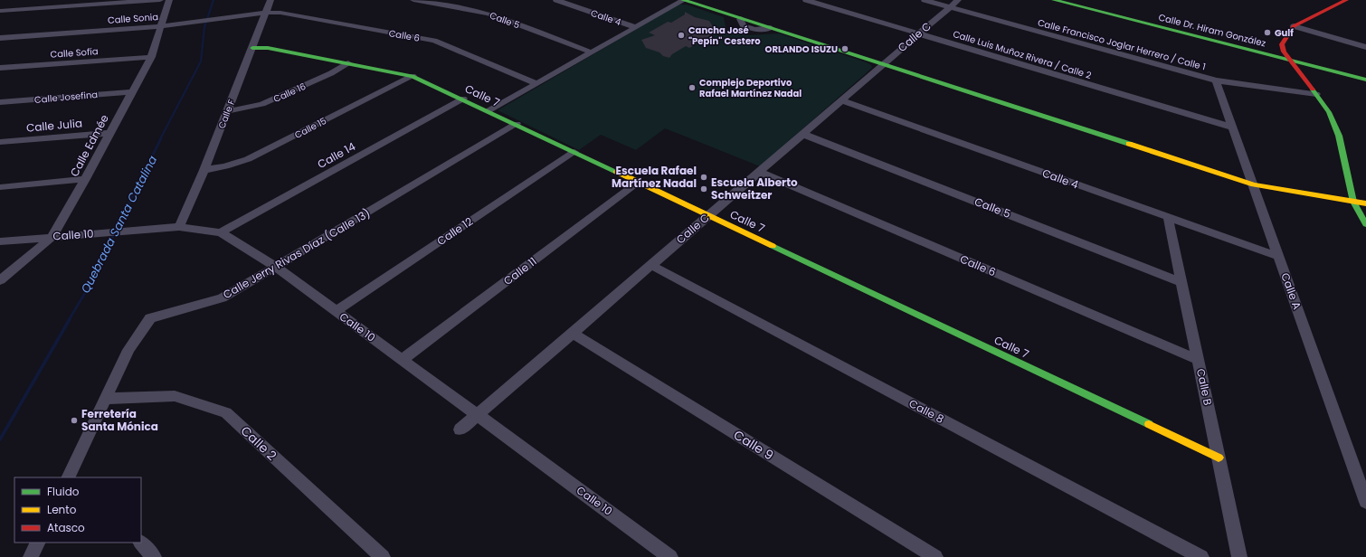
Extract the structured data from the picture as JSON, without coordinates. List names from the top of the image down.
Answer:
{
  "streets": {
    "street": [
      "Calle 4",
      "Calle Sonia",
      "Calle 5",
      "Calle Dr. Hiram González",
      "Calle 6",
      "Calle C",
      "Calle Francisco Joglar Herrero / Calle 1",
      "Calle Sofía",
      "Calle Luis Muñoz Rivera / Calle 2",
      "Calle 16",
      "Calle 7",
      "Calle Josefina",
      "Calle F",
      "Calle Julia",
      "Calle 15",
      "Calle Edmée",
      "Calle 14",
      "Calle 12",
      "Calle 10",
      "Calle Jerry Rivas Díaz (Calle 13)",
      "Calle 11",
      "Calle A",
      "Calle B",
      "Calle 8",
      "Calle 2",
      "Calle 9"
    ]
  },
  "crossings": [
    ["Calle 4", "Calle C"],
    ["Calle 4", "Calle A"],
    ["Calle 4", "Calle B"],
    ["Calle Sonia", "Calle 6"],
    ["Calle Sonia", "Calle F"],
    ["Calle Sonia", "Calle Edmée"],
    ["Calle 5", "Calle C"],
    ["Calle 5", "Calle B"],
    ["Calle 6", "Calle C"],
    ["Calle 6", "Calle F"],
    ["Calle 6", "Calle B"],
    ["Calle C", "Calle Francisco Joglar Herrero / Calle 1"],
    ["Calle C", "Calle Luis Muñoz Rivera / Calle 2"],
    ["Calle C", "Calle 7"],
    ["Calle C", "Calle 10"],
    ["Calle C", "Calle 8"],
    ["Calle C", "Calle 9"],
    ["Calle Francisco Joglar Herrero / Calle 1", "Calle A"],
    ["Calle Sofía", "Calle Edmée"],
    ["Calle Luis Muñoz Rivera / Calle 2", "Calle A"],
    ["Calle 16", "Calle 7"],
    ["Calle 16", "Calle F"],
    ["Calle 7", "Calle F"],
    ["Calle 7", "Calle 15"],
    ["Calle 7", "Calle 14"],
    ["Calle 7", "Calle 12"],
    ["Calle 7", "Calle Jerry Rivas Díaz (Calle 13)"],
    ["Calle 7", "Calle 11"],
    ["Calle 7", "Calle B"],
    ["Calle Josefina", "Calle Edmée"],
    ["Calle F", "Calle 15"],
    ["Calle F", "Calle 10"],
    ["Calle Julia", "Calle Edmée"],
    ["Calle Edmée", "Calle 10"],
    ["Calle 14", "Calle 10"],
    ["Calle 12", "Calle 10"],
    ["Calle 10", "Calle Jerry Rivas Díaz (Calle 13)"],
    ["Calle 10", "Calle 11"],
    ["Calle Jerry Rivas Díaz (Calle 13)", "Calle 2"]
  ],
  "water": ["Quebrada Santa Catalina"],
  "places": [
    "Gulf",
    "Cancha José \"Pepín\" Cestero",
    "ORLANDO ISUZU",
    "Complejo Deportivo Rafael Martínez Nadal",
    "Escuela Rafael Martínez Nadal",
    "Escuela Alberto Schweitzer",
    "Ferretería Santa Mónica"
  ],
  "legend": ["Fluido", "Lento", "Atasco"]
}
